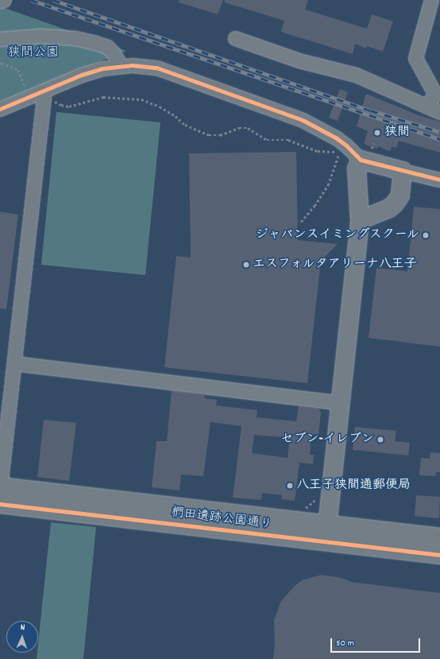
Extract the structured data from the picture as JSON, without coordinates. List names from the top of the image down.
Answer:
{
  "streets": {
    "street": ["椚田遺跡公園通り"]
  },
  "parks": ["狭間公園"],
  "places": [
    "狭間",
    "ジャパンスイミングスクール",
    "エスフォルタアリーナ八王子",
    "セブン-イレブン",
    "八王子狭間通郵便局"
  ],
  "scale_bar": "50 m",
  "north": "top"
}
